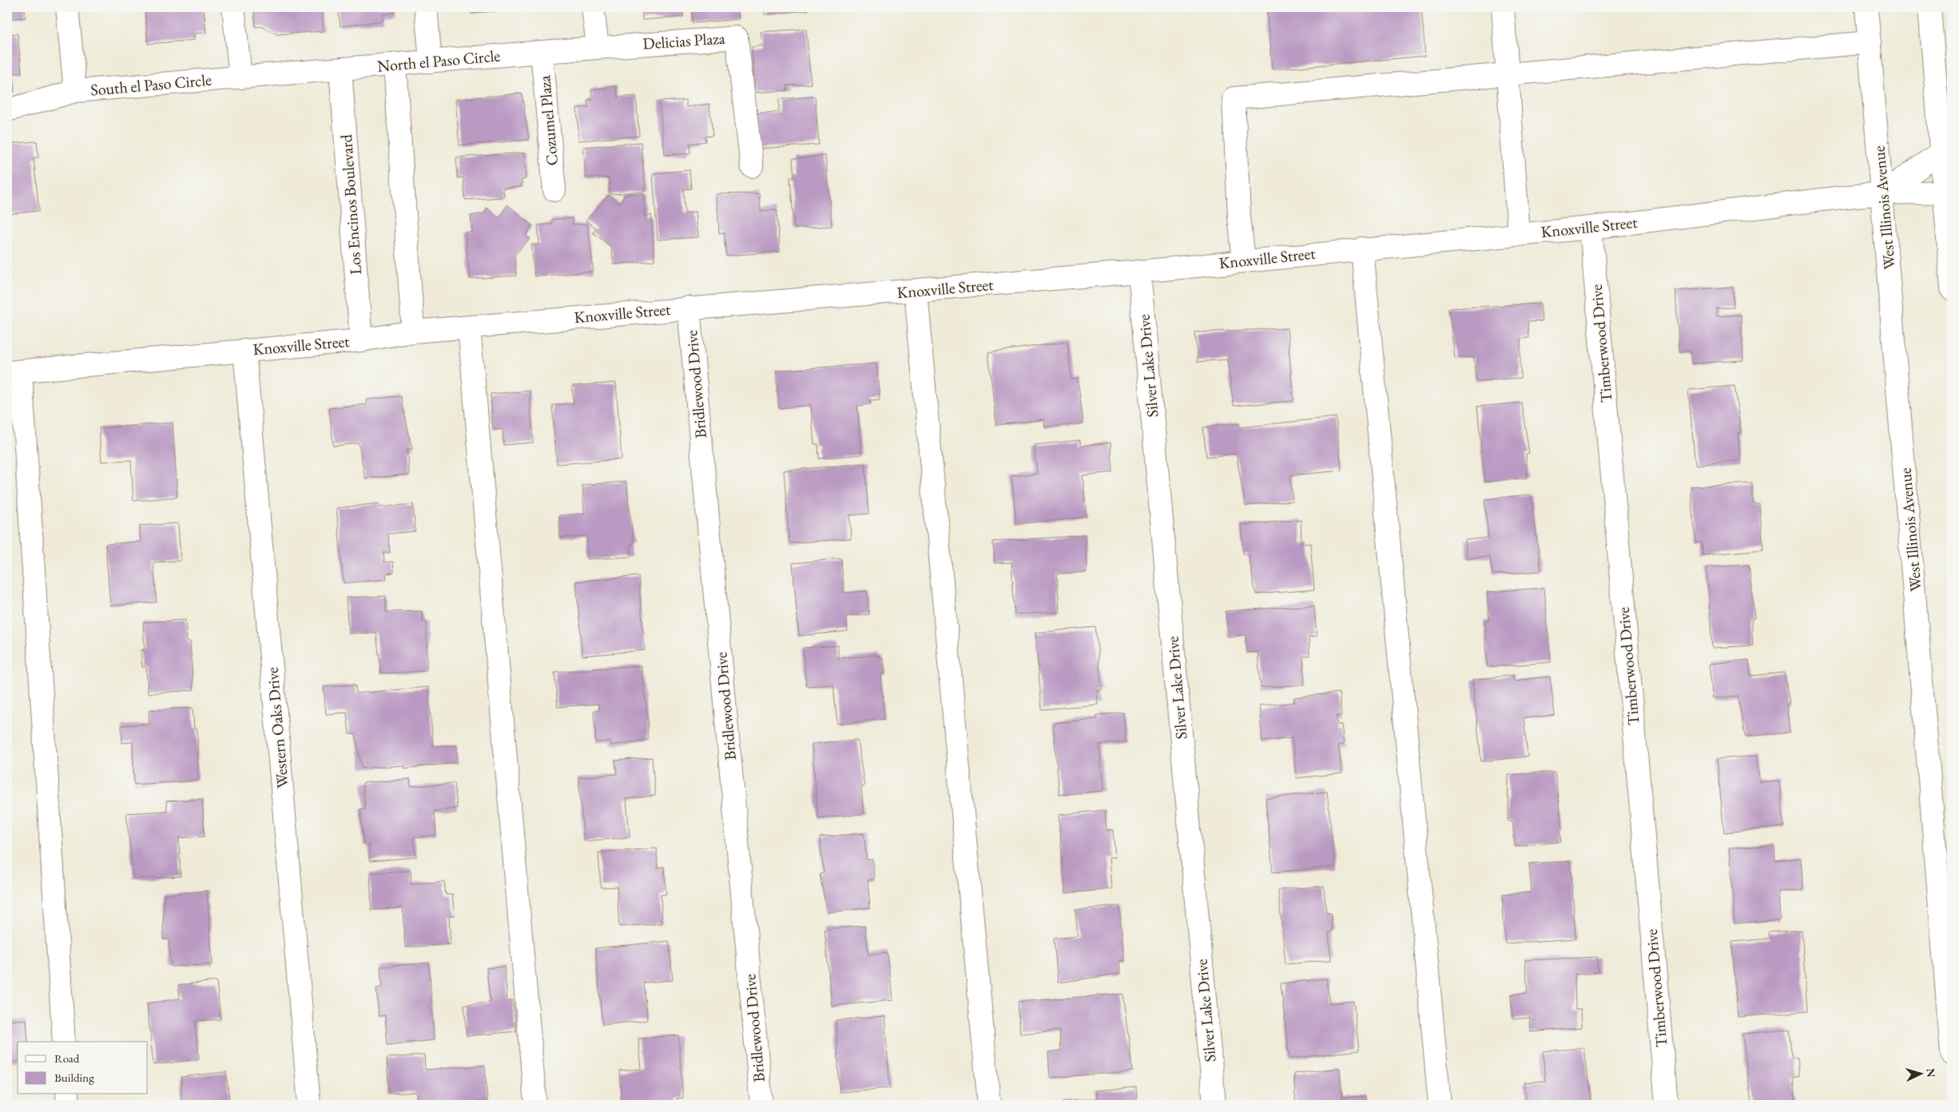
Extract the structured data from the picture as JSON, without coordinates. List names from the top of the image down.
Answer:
{
  "streets": {
    "street": [
      "Delicias Plaza",
      "North el Paso Circle",
      "South el Paso Circle",
      "Cozumel Plaza",
      "Los Encinos Boulevard",
      "West Illinois Avenue",
      "Knoxville Street",
      "Timberwood Drive",
      "Silver Lake Drive",
      "Bridlewood Drive",
      "Western Oaks Drive"
    ]
  },
  "crossings": [
    ["Delicias Plaza", "North el Paso Circle"],
    ["North el Paso Circle", "South el Paso Circle"],
    ["North el Paso Circle", "Cozumel Plaza"],
    ["North el Paso Circle", "Los Encinos Boulevard"],
    ["Los Encinos Boulevard", "Knoxville Street"],
    ["West Illinois Avenue", "Knoxville Street"],
    ["Knoxville Street", "Timberwood Drive"],
    ["Knoxville Street", "Silver Lake Drive"],
    ["Knoxville Street", "Bridlewood Drive"],
    ["Knoxville Street", "Western Oaks Drive"]
  ],
  "legend": ["Road", "Building"],
  "north": "right"
}
